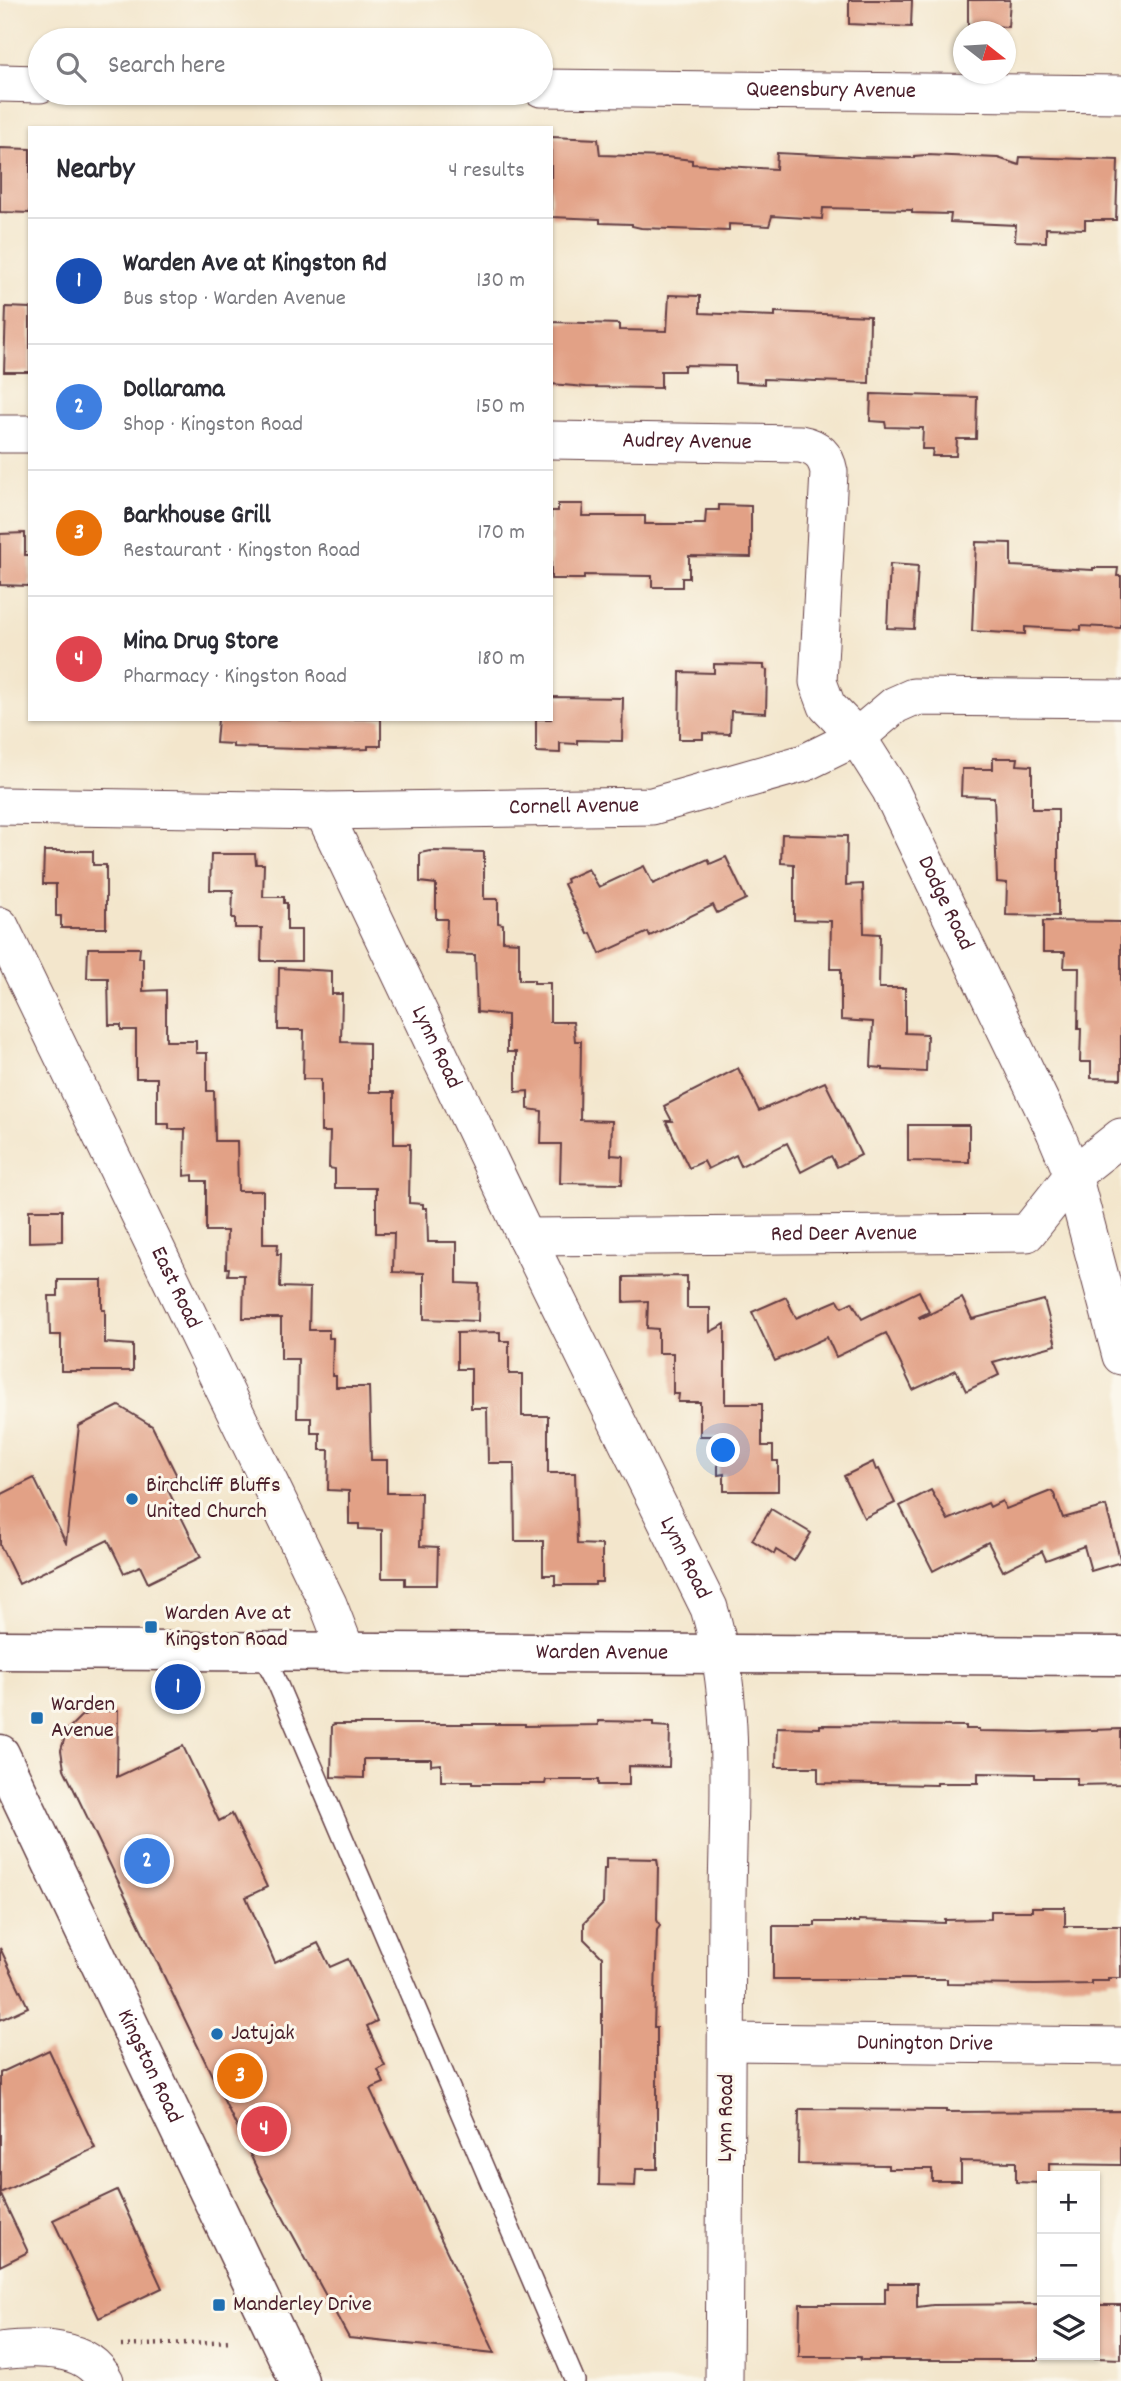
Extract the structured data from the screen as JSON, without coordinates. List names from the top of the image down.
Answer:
{
  "streets": {
    "main road": ["Warden Avenue", "Kingston Road"],
    "street": [
      "Queensbury Avenue",
      "Audrey Avenue",
      "Cornell Avenue",
      "Dodge Road",
      "Lynn Road",
      "Red Deer Avenue",
      "East Road",
      "Dunington Drive"
    ]
  },
  "crossings": [
    ["Audrey Avenue", "Dodge Road"],
    ["Cornell Avenue", "Dodge Road"],
    ["Cornell Avenue", "Lynn Road"],
    ["Dodge Road", "Red Deer Avenue"],
    ["Lynn Road", "Red Deer Avenue"],
    ["Lynn Road", "Warden Avenue"],
    ["Lynn Road", "Dunington Drive"],
    ["East Road", "Warden Avenue"]
  ],
  "places": {
    "other": ["Birchcliff Bluffs United Church", "Jatujak"],
    "transit": ["Warden Ave at Kingston Road", "Warden Avenue", "Manderley Drive"]
  },
  "north": "right",
  "page": {
    "search": "Search here",
    "heading": ["Nearby", "4 results"],
    "list": [
      {
        "mark": "1",
        "name": "Warden Ave at Kingston Rd",
        "note": "Bus stop · Warden Avenue",
        "value": "130 m"
      },
      {
        "mark": "2",
        "name": "Dollarama",
        "note": "Shop · Kingston Road",
        "value": "150 m"
      },
      {
        "mark": "3",
        "name": "Barkhouse Grill",
        "note": "Restaurant · Kingston Road",
        "value": "170 m"
      },
      {
        "mark": "4",
        "name": "Mina Drug Store",
        "note": "Pharmacy · Kingston Road",
        "value": "180 m"
      }
    ],
    "pins": [
      "1",
      "2",
      "3",
      "4"
    ],
    "map_buttons": ["+", "−"]
  }
}
